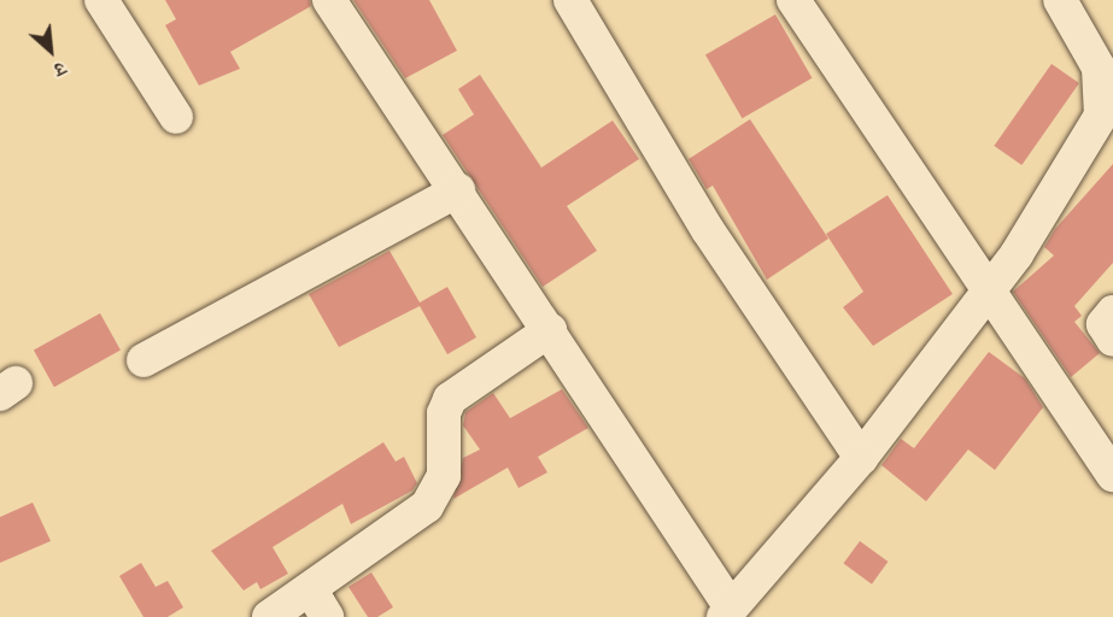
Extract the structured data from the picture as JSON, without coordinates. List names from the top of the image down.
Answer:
{
  "north": "bottom right"
}
